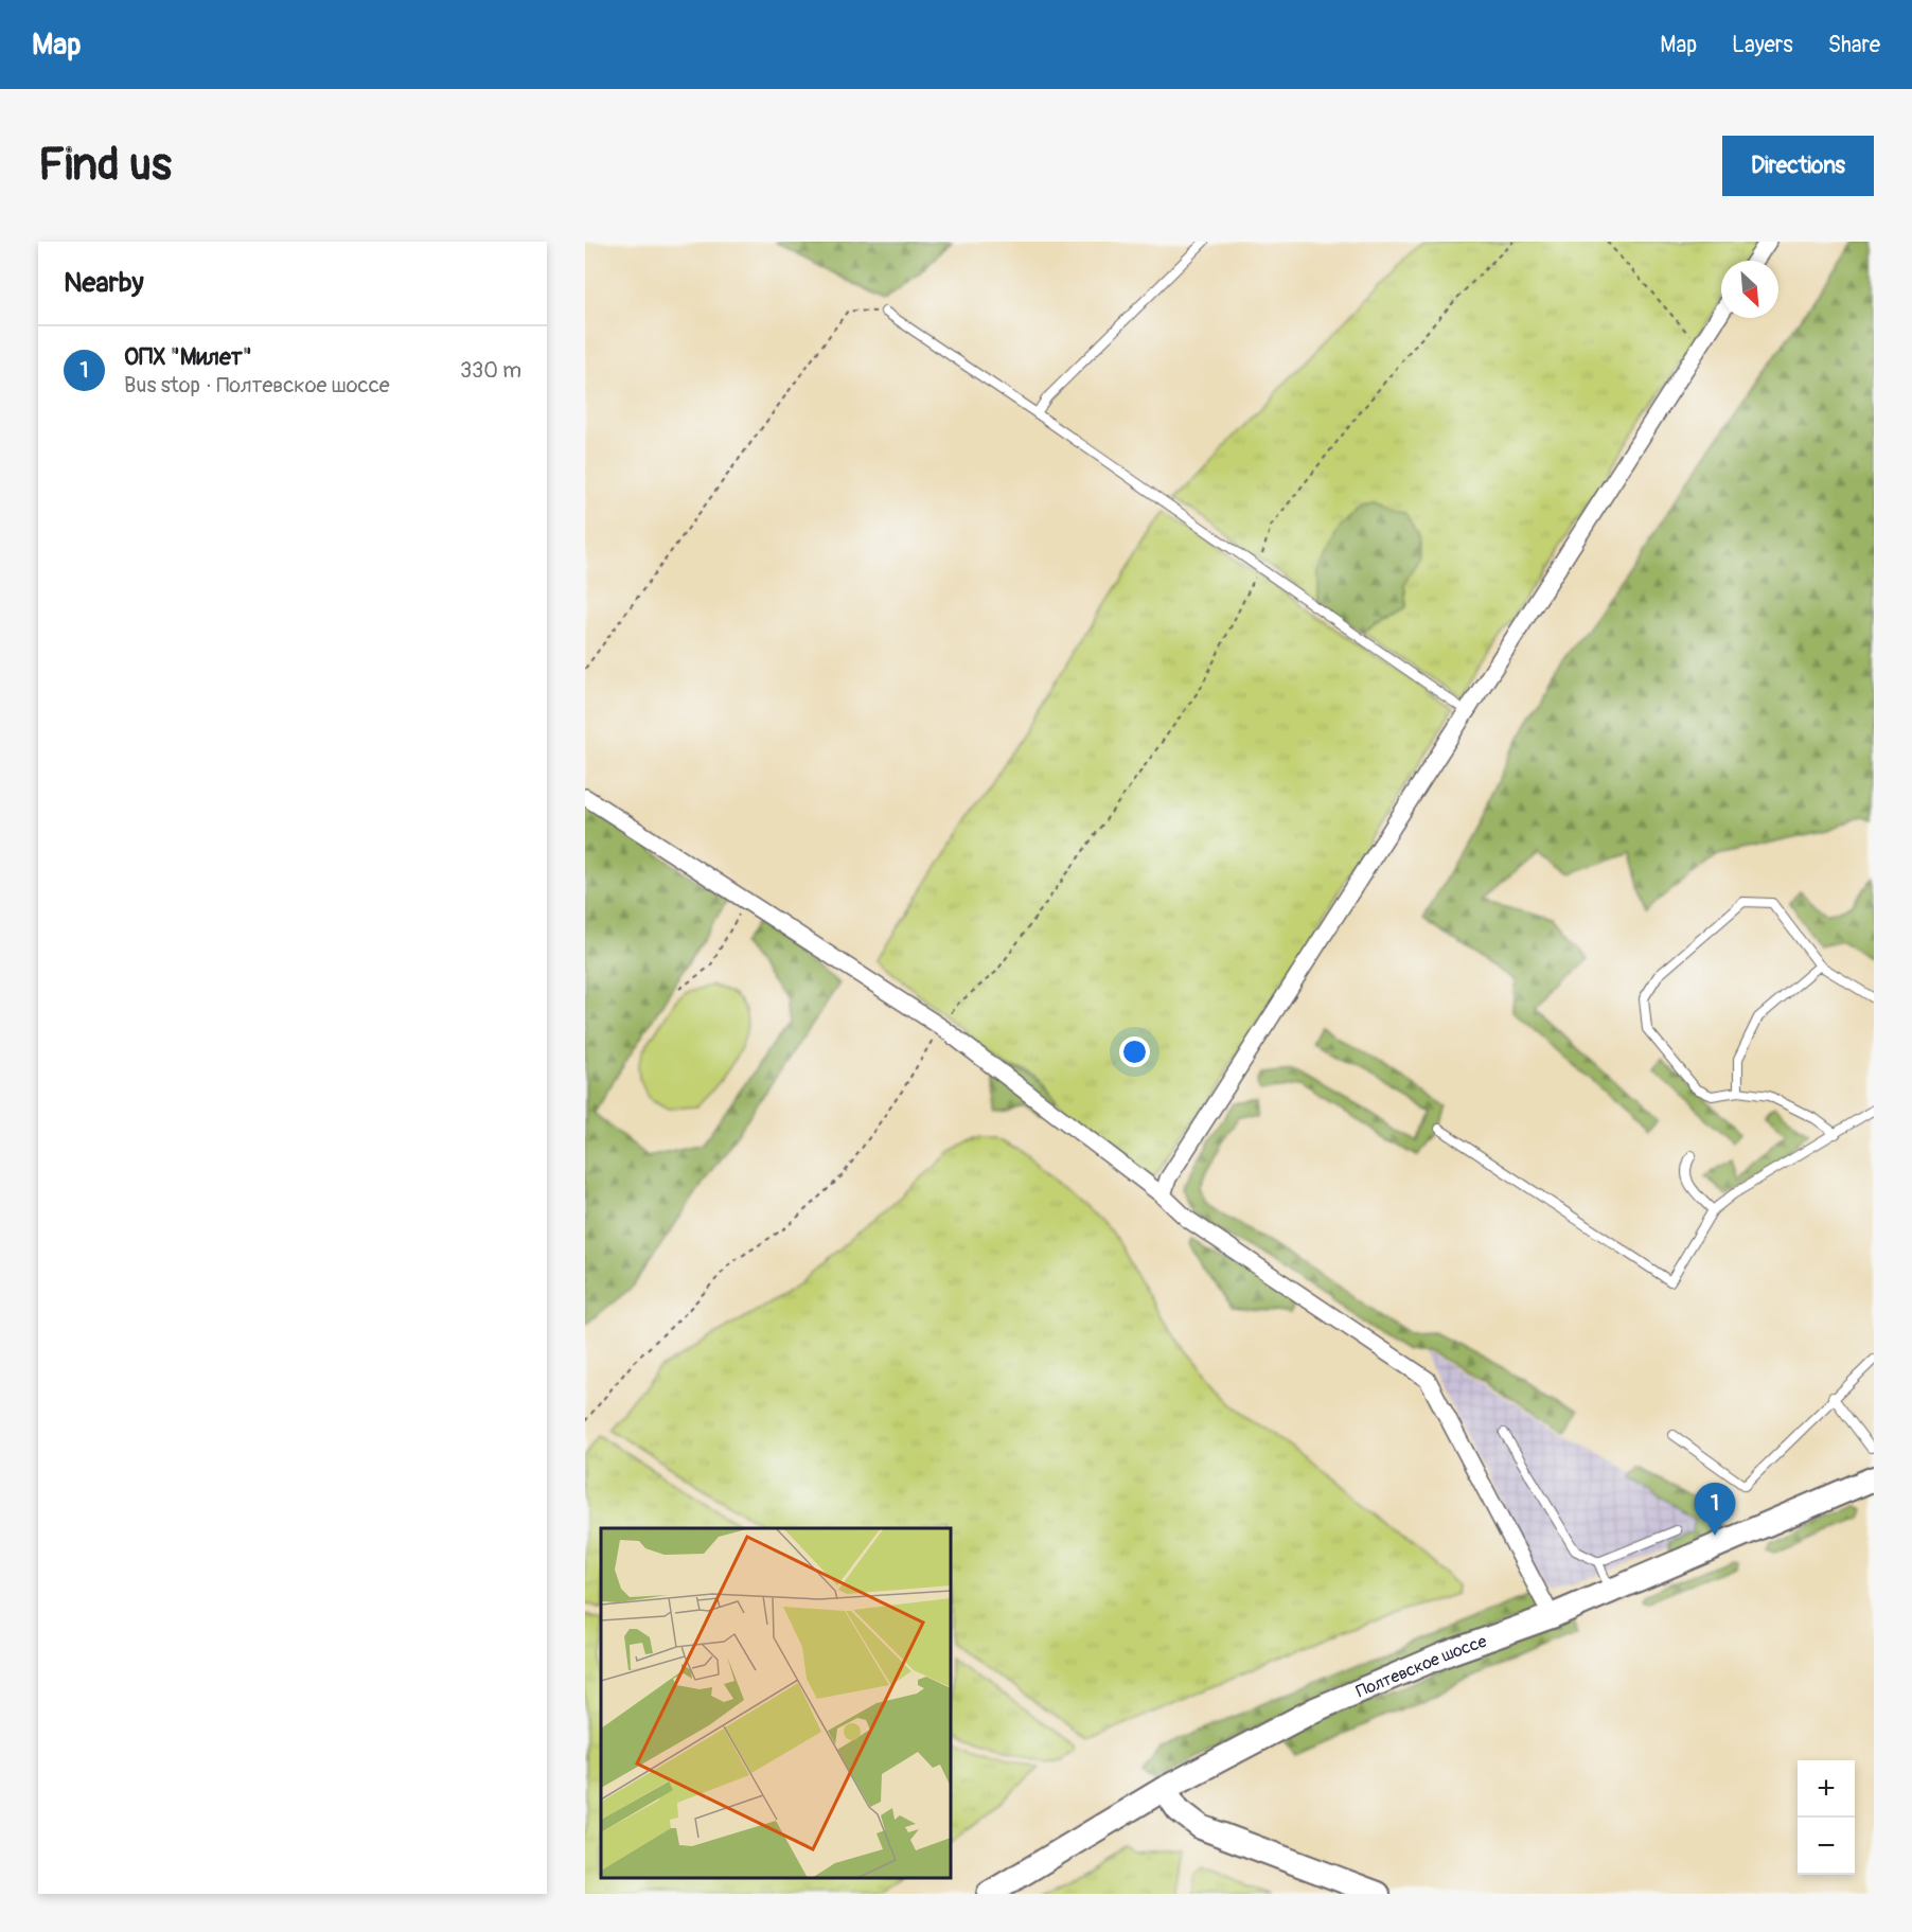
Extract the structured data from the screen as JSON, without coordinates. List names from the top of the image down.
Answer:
{
  "streets": {
    "street": ["Полтевское шоссе"]
  },
  "north": "bottom right",
  "page": {
    "header": "Map",
    "nav": ["Map", "Layers", "Share"],
    "buttons": "Directions",
    "title": "Find us",
    "heading": "Nearby",
    "list": [
      {
        "mark": "1",
        "name": "ОПХ \"Милет\"",
        "note": "Bus stop · Полтевское шоссе",
        "value": "330 m"
      }
    ],
    "pins": "1",
    "map_buttons": ["+", "−"]
  }
}
